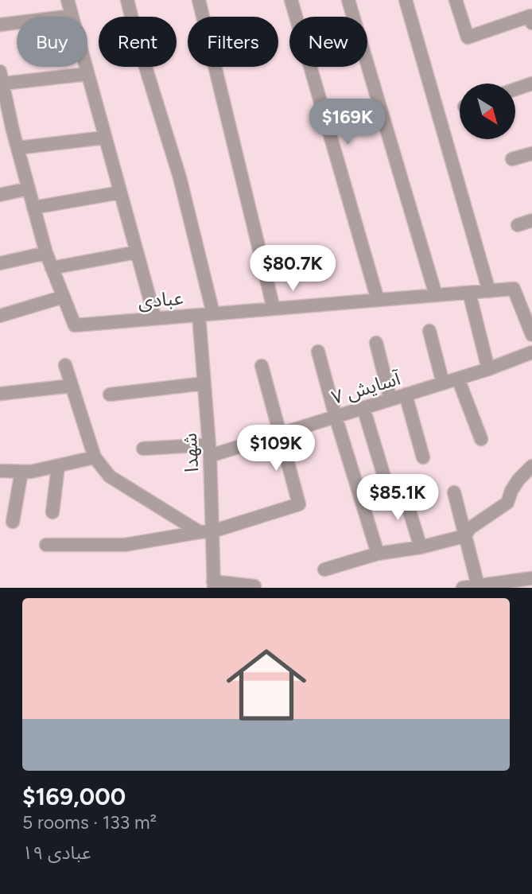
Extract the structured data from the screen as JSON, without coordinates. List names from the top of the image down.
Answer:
{
  "streets": {
    "street": ["عبادی", "آسایش ۷", "شهدا"]
  },
  "crossings": [
    ["عبادی", "شهدا"],
    ["آسایش ۷", "شهدا"]
  ],
  "north": "bottom right",
  "page": {
    "chip": [
      "Buy",
      "Rent",
      "Filters",
      "New"
    ],
    "price": [
      "$169K",
      "$80.7K",
      "$109K",
      "$85.1K"
    ],
    "list": [
      {
        "name": "$169,000",
        "note": "5 rooms · 133 m² · عبادی ۱۹"
      }
    ]
  }
}
